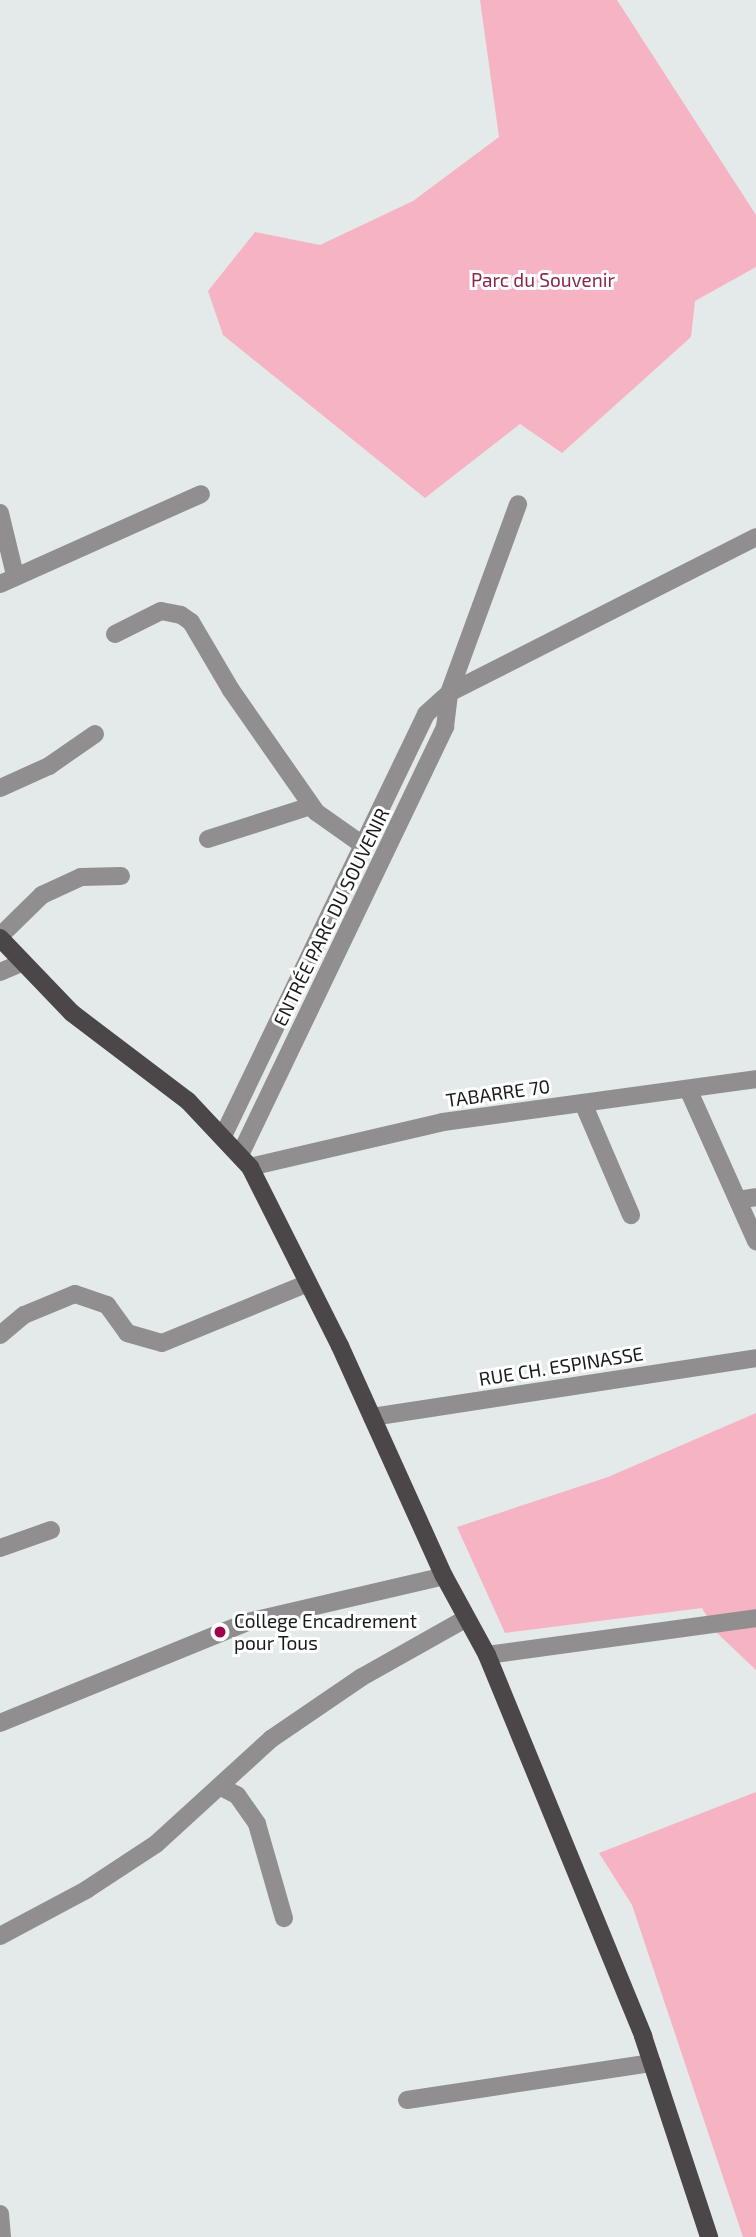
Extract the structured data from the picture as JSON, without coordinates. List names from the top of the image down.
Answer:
{
  "streets": {
    "street": ["ENTRÉE PARC DU SOUVENIR", "TABARRE 70", "RUE CH. ESPINASSE"]
  },
  "crossings": [
    ["ENTRÉE PARC DU SOUVENIR", "TABARRE 70"]
  ],
  "parks": ["Parc du Souvenir"],
  "places": ["College Encadrement pour Tous"]
}
